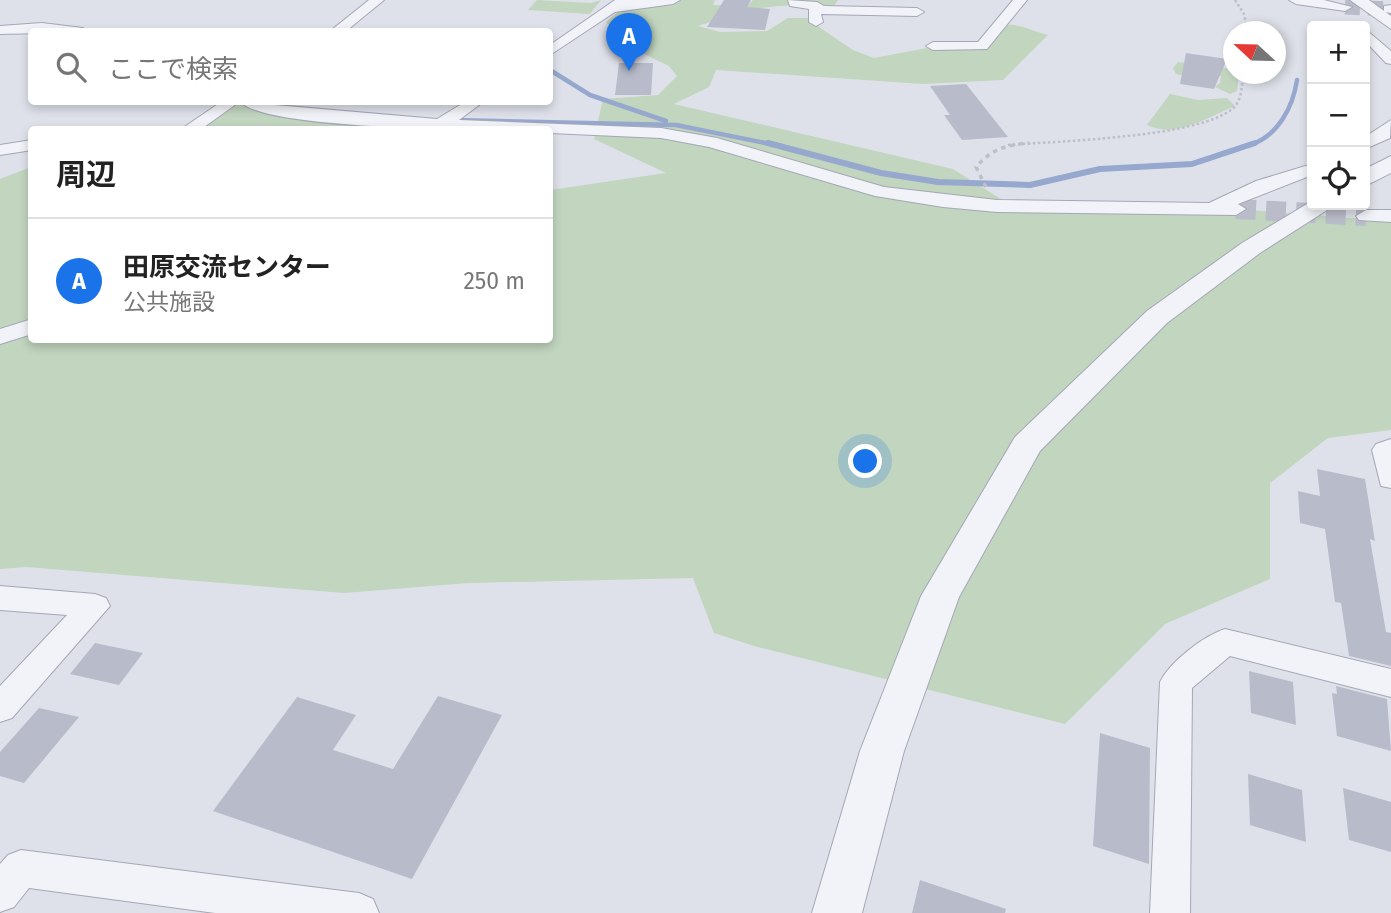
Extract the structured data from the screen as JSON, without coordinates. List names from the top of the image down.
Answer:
{
  "north": "left",
  "page": {
    "pins": "A",
    "map_buttons": ["+", "−"],
    "search": "ここで検索",
    "heading": "周辺",
    "list": [
      {
        "mark": "A",
        "name": "田原交流センター",
        "note": "公共施設",
        "value": "250 m"
      }
    ]
  }
}
